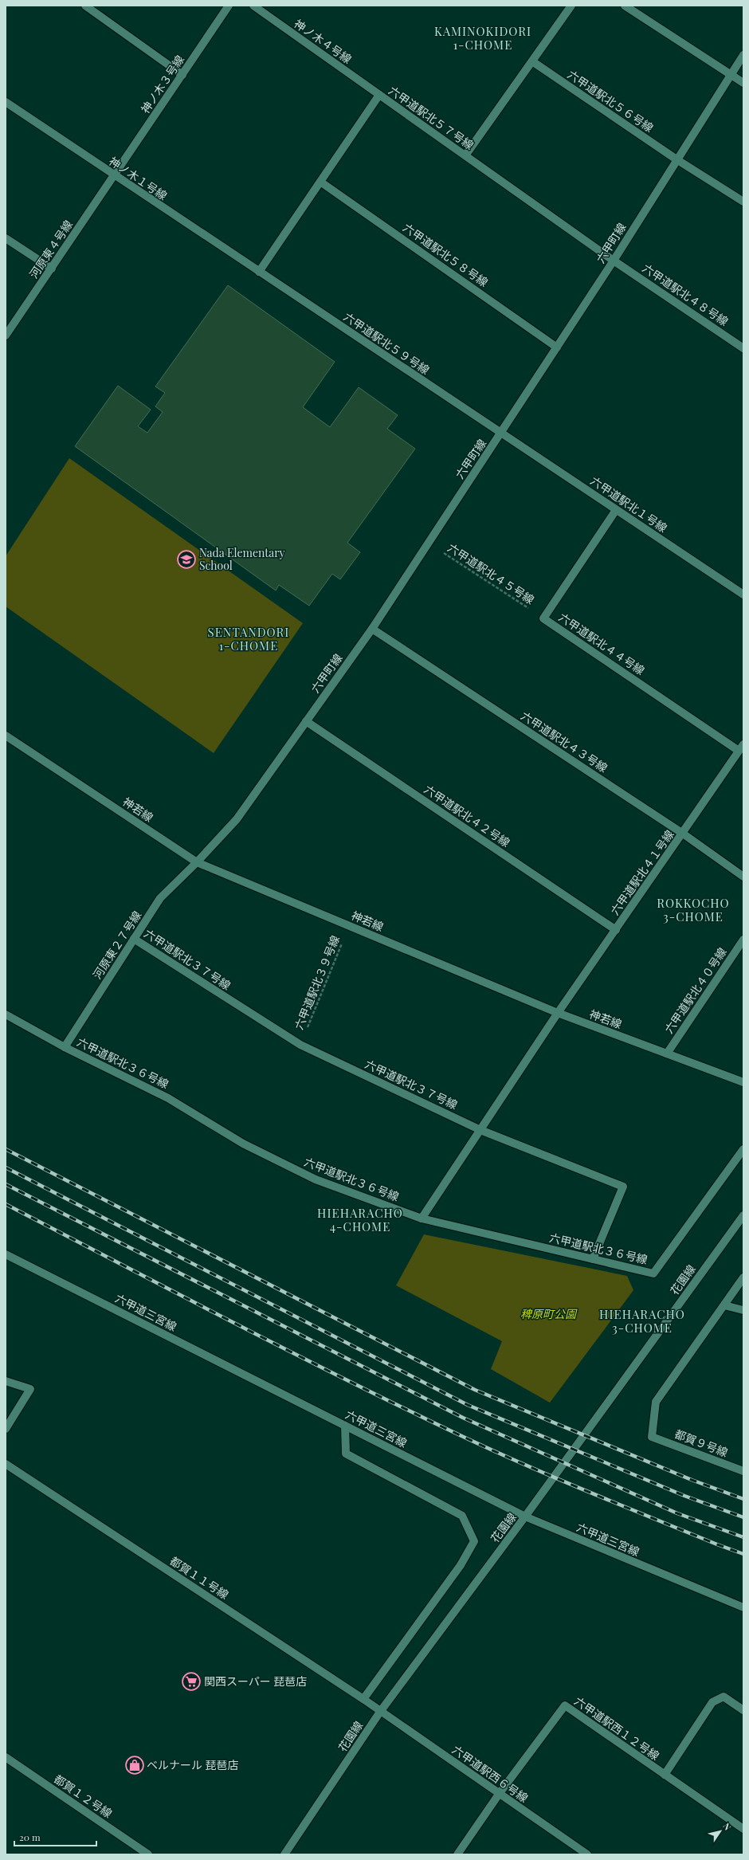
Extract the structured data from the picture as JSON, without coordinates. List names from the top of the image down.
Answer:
{
  "streets": {
    "street": [
      "神ノ木４号線",
      "神ノ木３号線",
      "六甲道駅北５６号線",
      "六甲道駅北５７号線",
      "神ノ木１号線",
      "六甲町線",
      "河原東４号線",
      "六甲道駅北５８号線",
      "六甲道駅北４８号線",
      "六甲道駅北５９号線",
      "六甲道駅北１号線",
      "六甲道駅北４４号線",
      "六甲道駅北４３号線",
      "神若線",
      "六甲道駅北４２号線",
      "六甲道駅北４１号線",
      "河原東２７号線",
      "六甲道駅北３７号線",
      "六甲道駅北４０号線",
      "六甲道駅北３６号線",
      "花園線",
      "六甲道三宮線",
      "都賀９号線",
      "都賀１１号線",
      "六甲道駅西１２号線",
      "六甲道駅西６号線",
      "都賀１２号線"
    ],
    "path": ["六甲道駅北４５号線", "六甲道駅北３９号線"]
  },
  "crossings": [
    ["神ノ木４号線", "六甲道駅北５７号線"],
    ["神ノ木３号線", "神ノ木１号線"],
    ["神ノ木３号線", "河原東４号線"],
    ["六甲道駅北５６号線", "六甲町線"],
    ["六甲道駅北５７号線", "神ノ木１号線"],
    ["六甲道駅北５７号線", "六甲町線"],
    ["六甲道駅北５７号線", "六甲道駅北５８号線"],
    ["六甲道駅北５７号線", "六甲道駅北４８号線"],
    ["六甲道駅北５７号線", "六甲道駅北５９号線"],
    ["神ノ木１号線", "河原東４号線"],
    ["神ノ木１号線", "六甲道駅北５９号線"],
    ["六甲町線", "六甲道駅北５８号線"],
    ["六甲町線", "六甲道駅北４８号線"],
    ["六甲町線", "六甲道駅北５９号線"],
    ["六甲町線", "六甲道駅北１号線"],
    ["六甲町線", "六甲道駅北４５号線"],
    ["六甲町線", "六甲道駅北４３号線"],
    ["六甲町線", "神若線"],
    ["六甲町線", "六甲道駅北４２号線"],
    ["六甲町線", "河原東２７号線"],
    ["六甲道駅北５９号線", "六甲道駅北１号線"],
    ["六甲道駅北１号線", "六甲道駅北４４号線"],
    ["六甲道駅北４５号線", "六甲道駅北４４号線"],
    ["六甲道駅北４４号線", "六甲道駅北４１号線"],
    ["六甲道駅北４３号線", "六甲道駅北４１号線"],
    ["神若線", "六甲道駅北４１号線"],
    ["神若線", "河原東２７号線"],
    ["神若線", "六甲道駅北３９号線"],
    ["神若線", "六甲道駅北４０号線"],
    ["六甲道駅北４２号線", "六甲道駅北４１号線"],
    ["六甲道駅北４１号線", "六甲道駅北３７号線"],
    ["六甲道駅北４１号線", "六甲道駅北３６号線"],
    ["河原東２７号線", "六甲道駅北３７号線"],
    ["河原東２７号線", "六甲道駅北３６号線"],
    ["六甲道駅北３７号線", "六甲道駅北３９号線"],
    ["六甲道駅北３７号線", "六甲道駅北３６号線"],
    ["花園線", "六甲道三宮線"],
    ["花園線", "都賀１１号線"],
    ["花園線", "六甲道駅西６号線"],
    ["都賀１１号線", "六甲道駅西６号線"],
    ["六甲道駅西１２号線", "六甲道駅西６号線"]
  ],
  "districts": [
    "KAMINOKIDORI 1-CHOME",
    "SENTANDORI 1-CHOME",
    "ROKKOCHO 3-CHOME",
    "HIEHARACHO 4-CHOME",
    "HIEHARACHO 3-CHOME"
  ],
  "parks": ["稗原町公園"],
  "places": {
    "school or university": ["Nada Elementary School"],
    "supermarket": ["関西スーパー 琵琶店"],
    "shop": ["ベルナール 琵琶店"]
  },
  "scale_bar": "20 m",
  "north": "top right"
}
